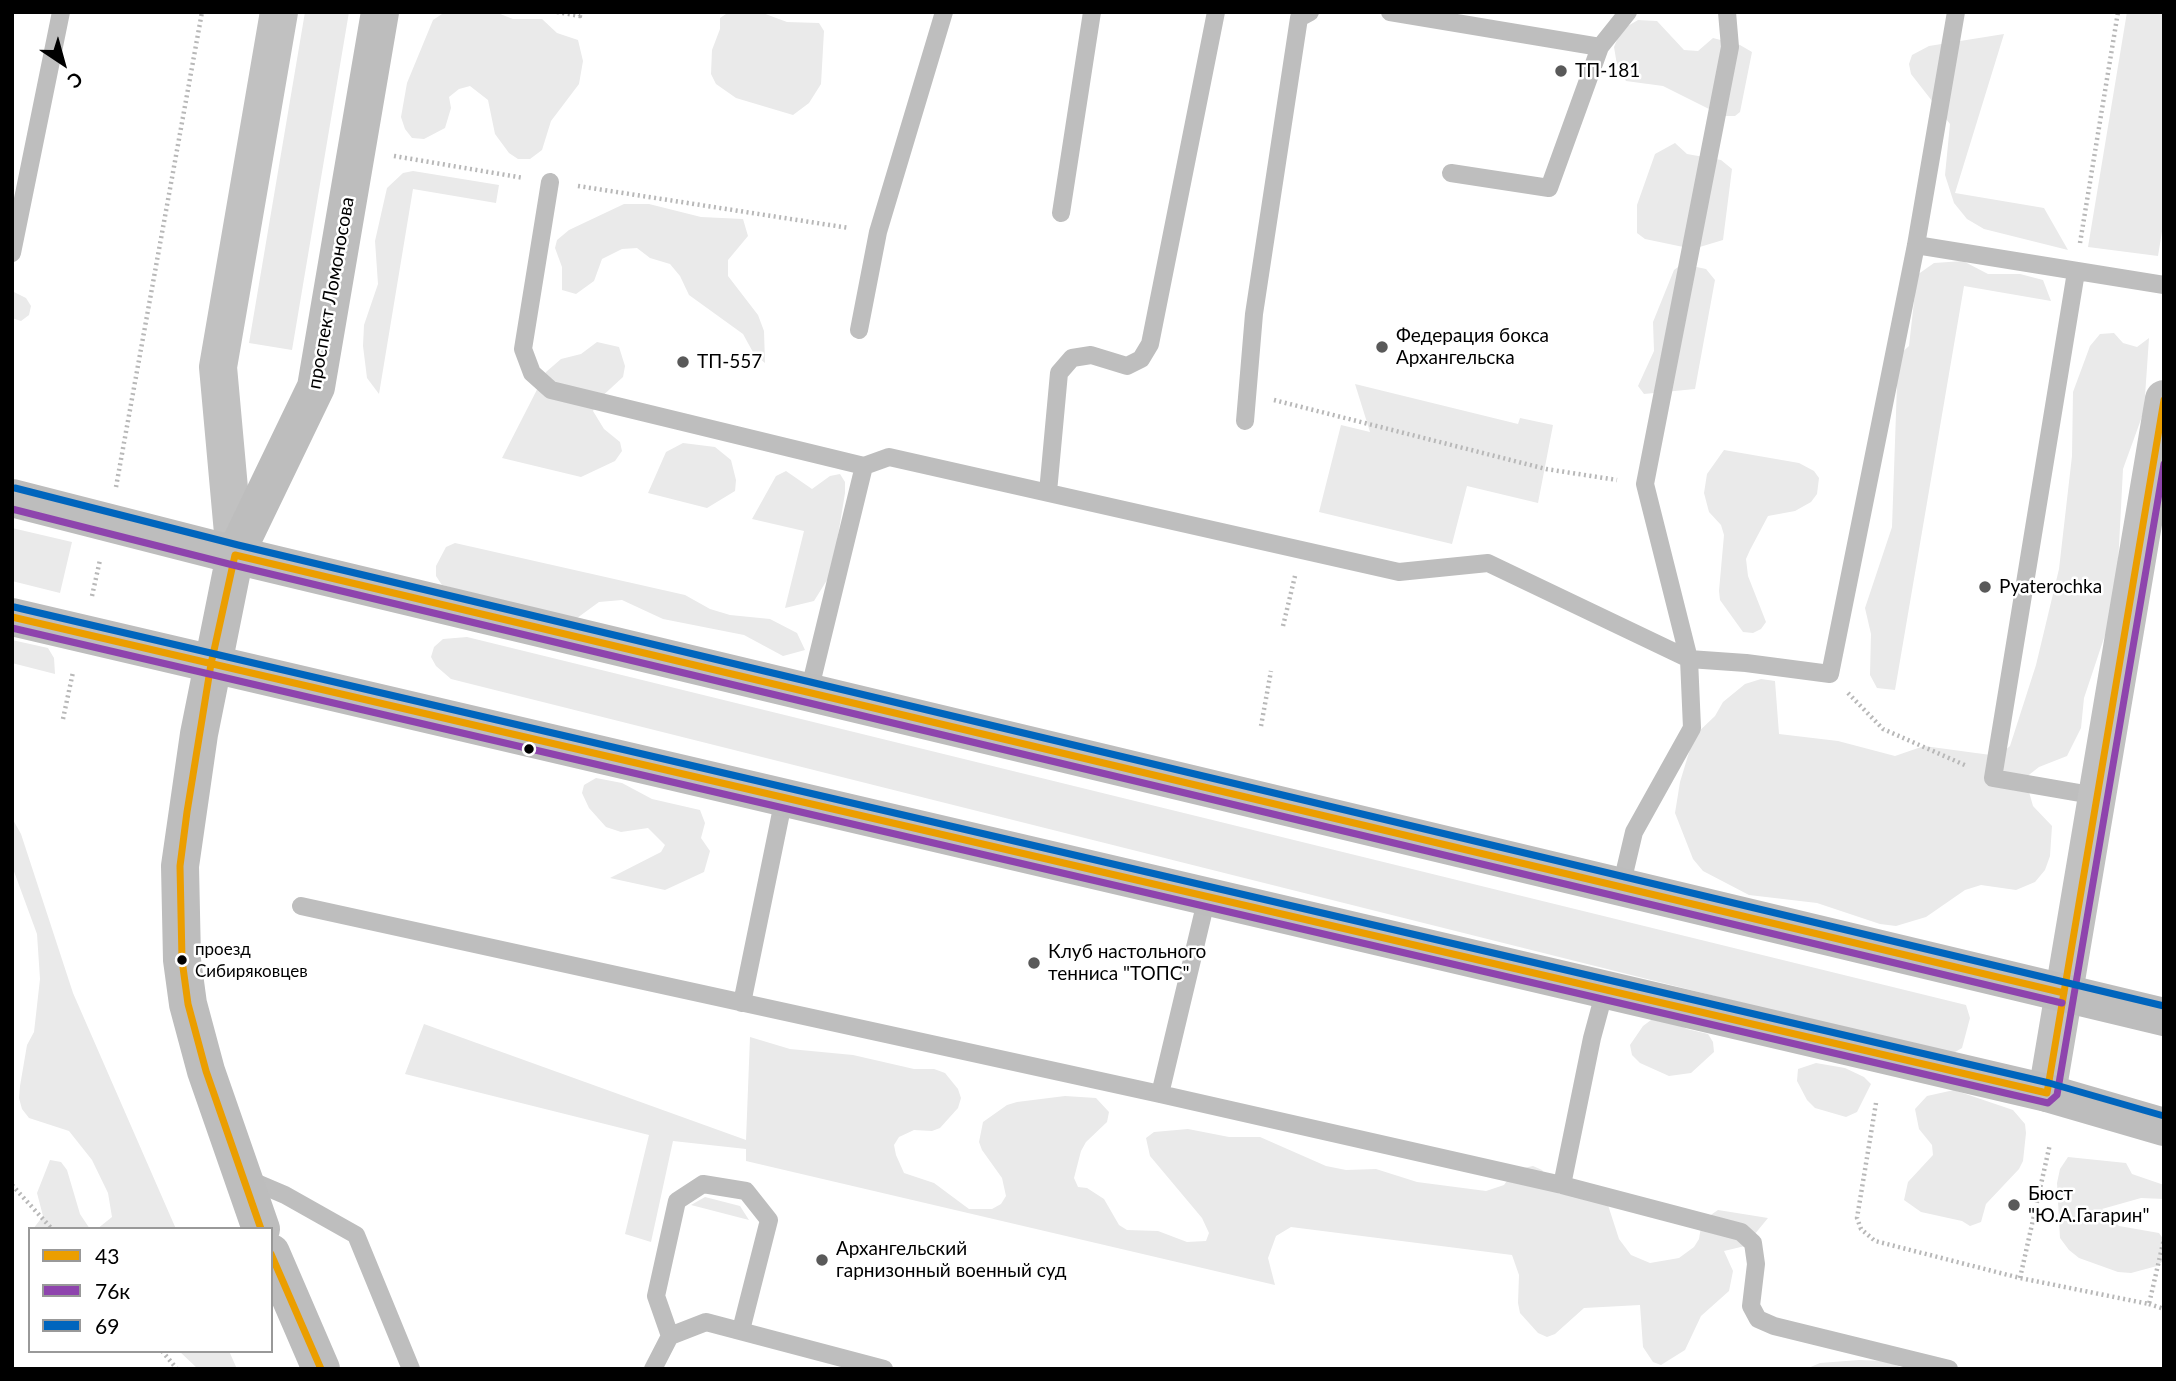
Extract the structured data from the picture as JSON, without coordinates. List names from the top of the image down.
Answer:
{
  "streets": {
    "main road": ["проспект Ломоносова"]
  },
  "places": [
    "ТП-181",
    "Федерация бокса Архангельска",
    "ТП-557",
    "Pyaterochka",
    "проезд Сибиряковцев",
    "Клуб настольного тенниса \"ТОПС\"",
    "Бюст \"Ю.А.Гагарин\"",
    "Архангельский гарнизонный военный суд"
  ],
  "lines": ["transit line 43", "transit line 76к", "transit line 69"],
  "legend": ["43", "76к", "69"],
  "north": "bottom right"
}
